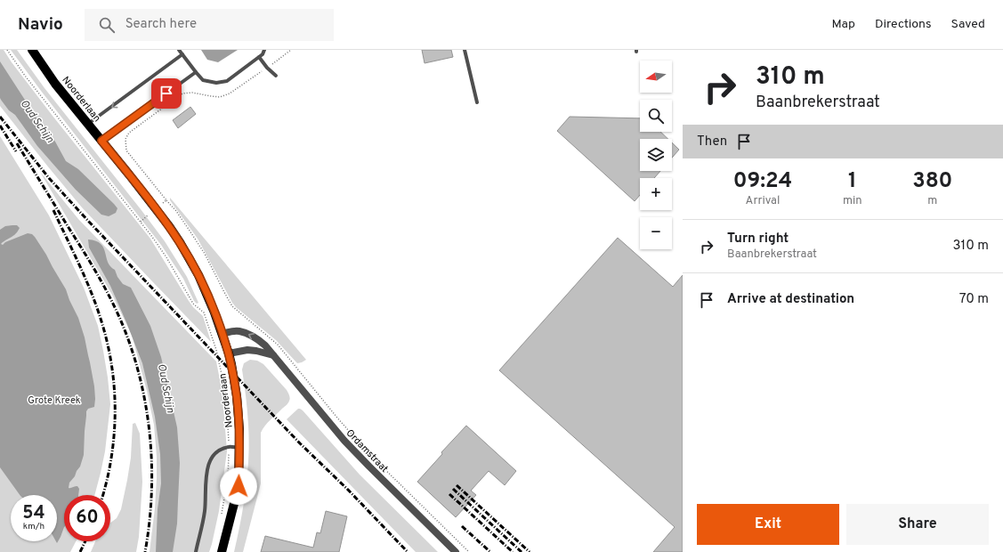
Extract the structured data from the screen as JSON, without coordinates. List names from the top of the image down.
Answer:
{
  "streets": {
    "main road": ["Noorderlaan"],
    "street": ["Ordamstraat"]
  },
  "crossings": [
    ["Noorderlaan", "Ordamstraat"]
  ],
  "water": ["Oud Schijn"],
  "parks": ["Grote Kreek"],
  "north": "left",
  "page": {
    "header": "Navio",
    "search": "Search here",
    "nav": ["Map", "Directions", "Saved"],
    "turn": ["310 m", "Baanbrekerstraat"],
    "map_buttons": ["+", "−"],
    "then": "Then",
    "eta": [
      "09:24",
      "Arrival",
      "1",
      "min",
      "380",
      "m"
    ],
    "list": [
      {
        "name": "Turn right",
        "note": "Baanbrekerstraat",
        "value": "310 m"
      },
      {
        "name": "Arrive at destination",
        "value": "70 m"
      }
    ],
    "speed": "54 km/h",
    "limit": "60",
    "buttons": ["Exit", "Share"]
  }
}
